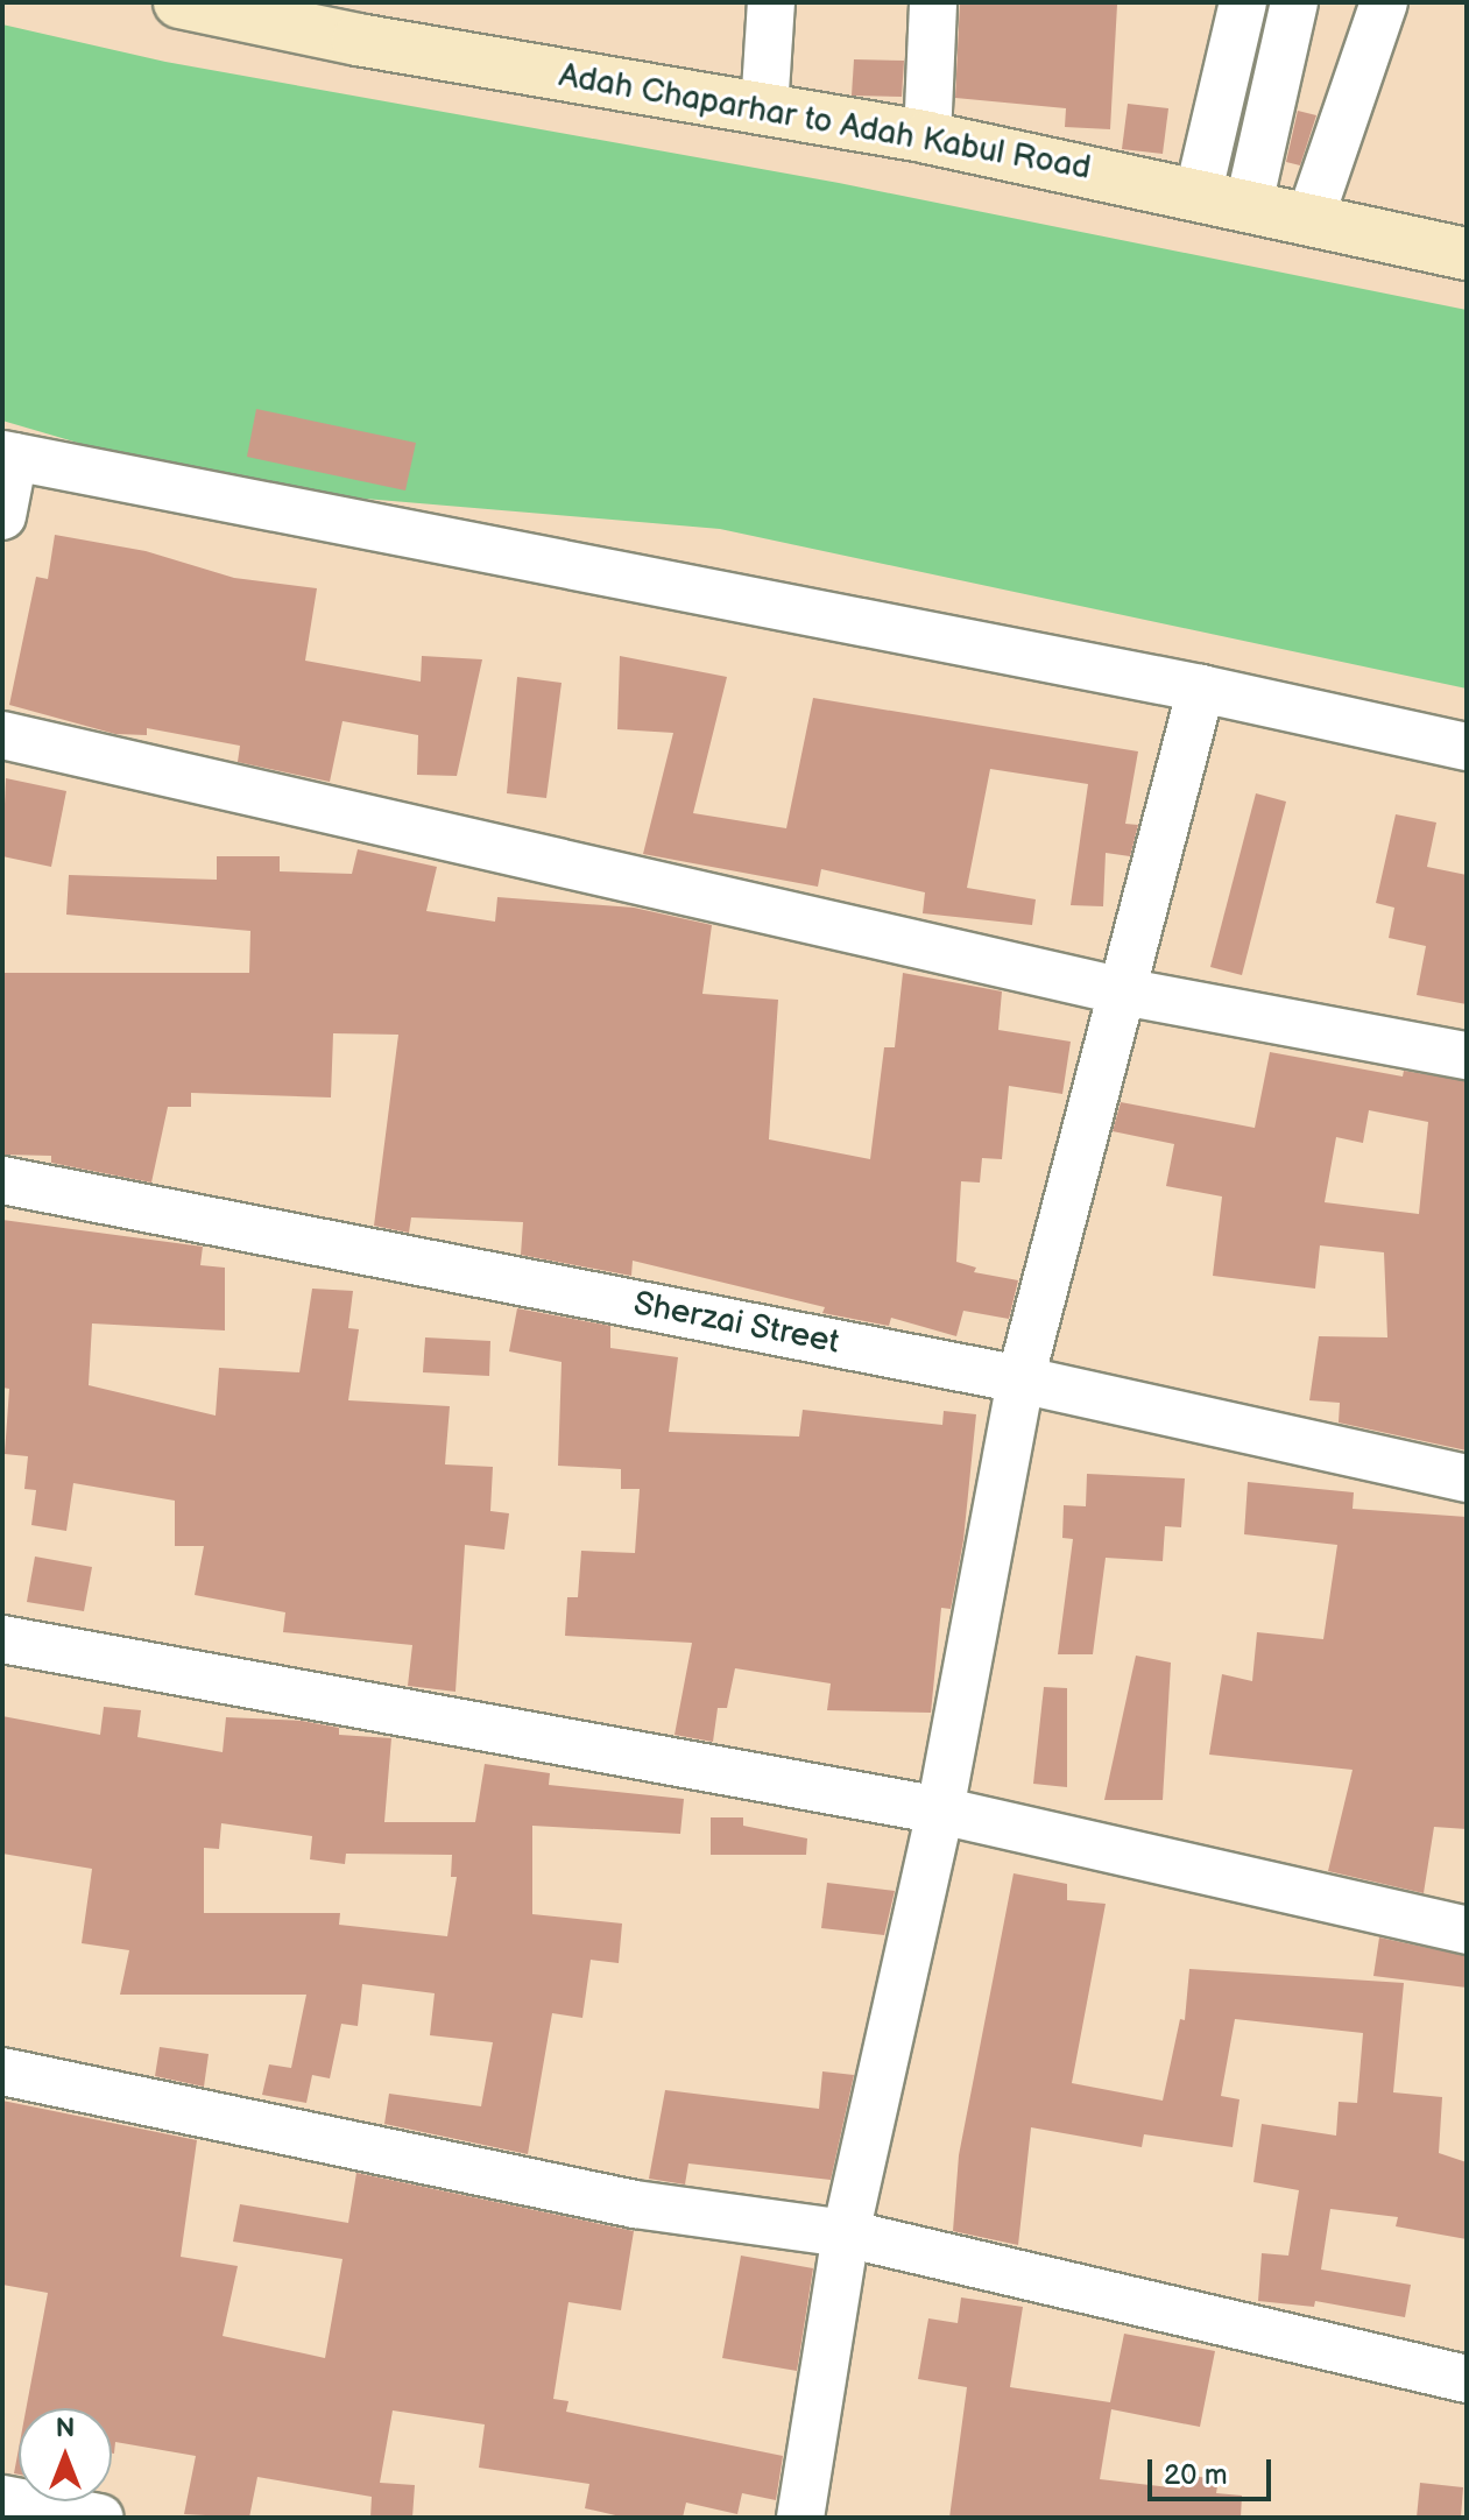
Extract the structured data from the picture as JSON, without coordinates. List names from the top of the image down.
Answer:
{
  "streets": {
    "main road": ["Adah Chaparhar to Adah Kabul Road"],
    "street": ["Sherzai Street"]
  },
  "scale_bar": "20 m",
  "north": "top"
}
